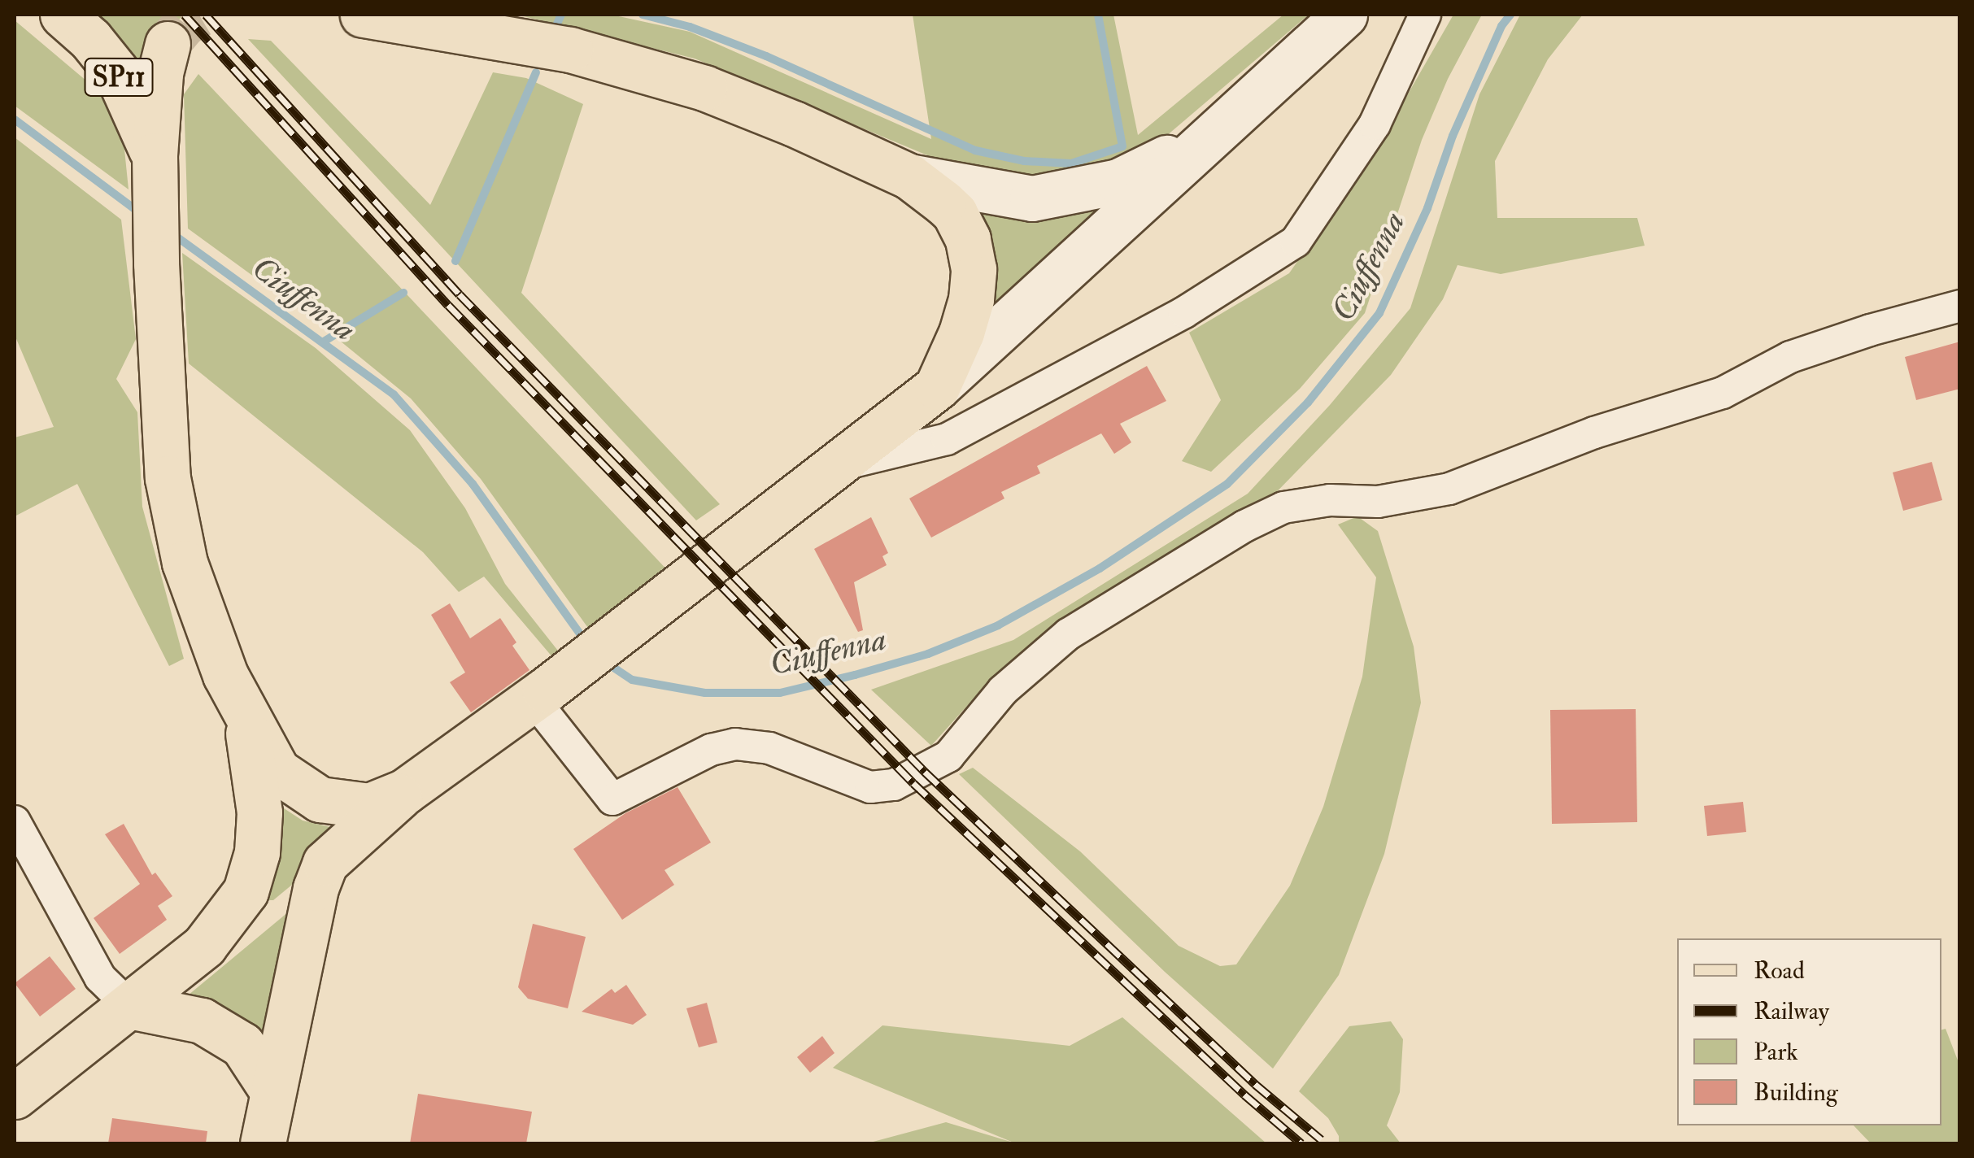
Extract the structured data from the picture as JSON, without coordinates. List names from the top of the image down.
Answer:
{
  "streets": {
    "main road": ["SP11"]
  },
  "water": ["Ciuffenna"],
  "legend": [
    "Road",
    "Railway",
    "Park",
    "Building"
  ]
}
